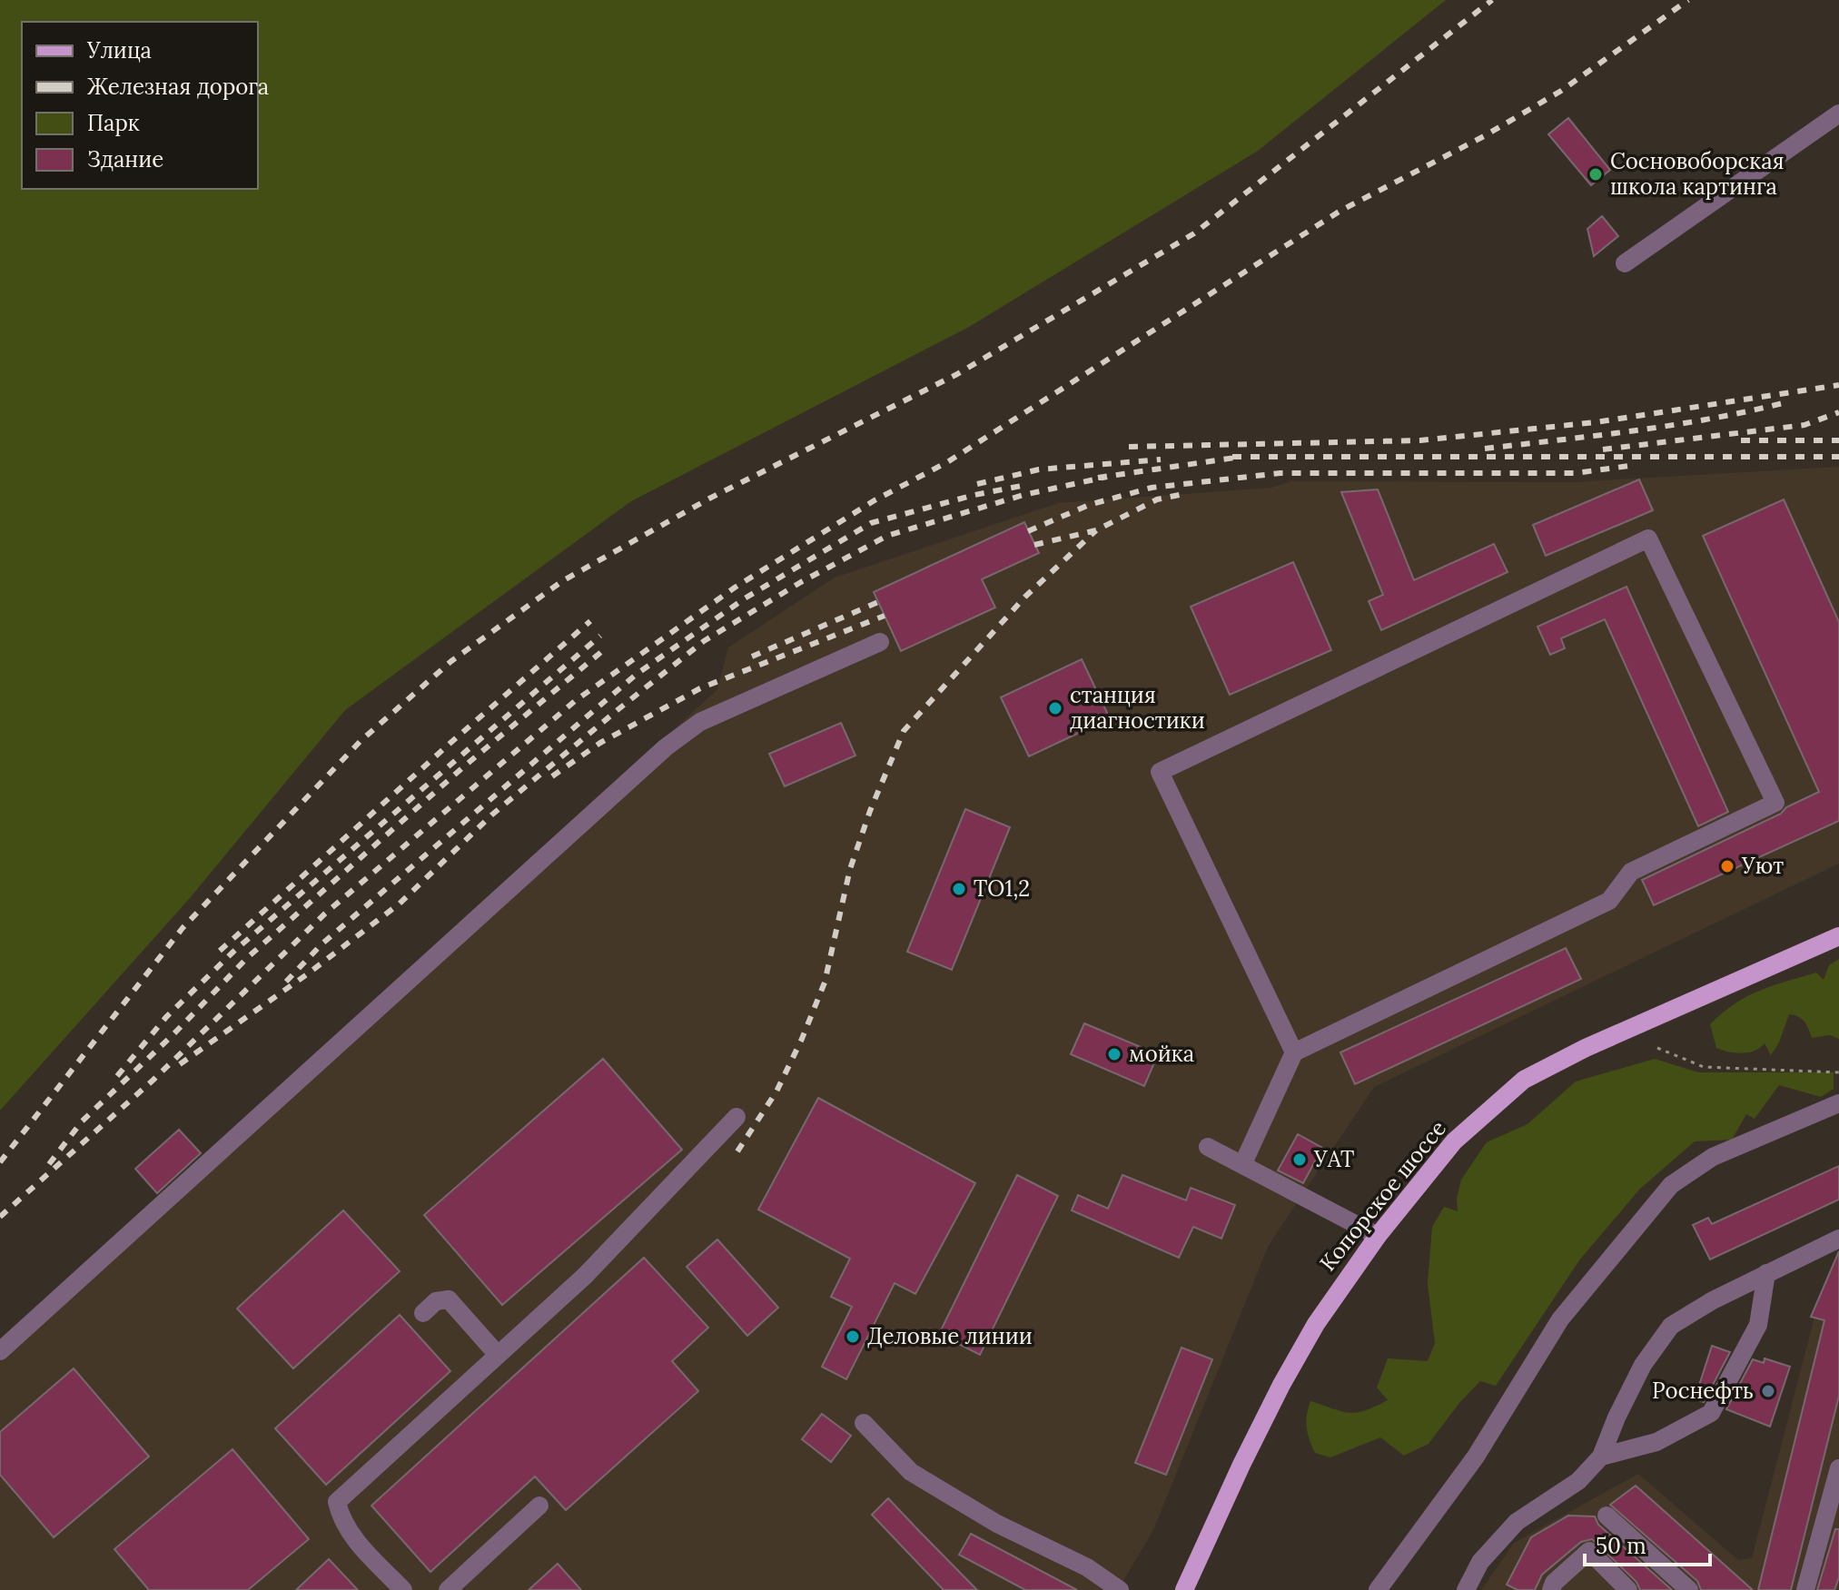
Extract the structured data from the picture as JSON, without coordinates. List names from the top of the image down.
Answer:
{
  "streets": {
    "main road": ["Копорское шоссе"]
  },
  "places": [
    "Сосновоборская школа картинга",
    "станция диагностики",
    "Уют",
    "ТО1,2",
    "мойка",
    "УАТ",
    "Деловые линии",
    "Роснефть"
  ],
  "legend": [
    "Улица",
    "Железная дорога",
    "Парк",
    "Здание"
  ],
  "scale_bar": "50 m"
}
